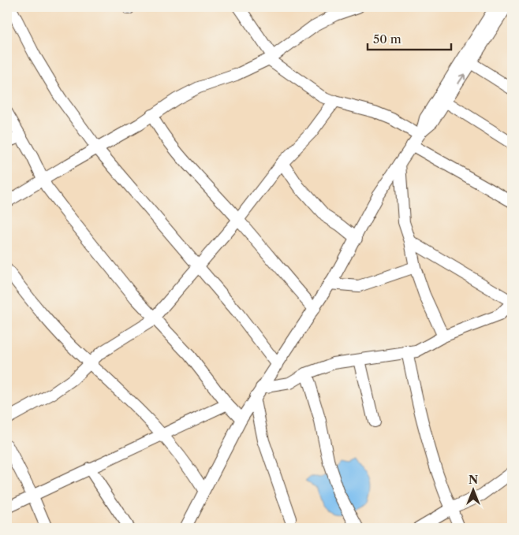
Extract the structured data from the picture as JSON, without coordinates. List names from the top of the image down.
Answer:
{
  "scale_bar": "50 m",
  "north": "top"
}
